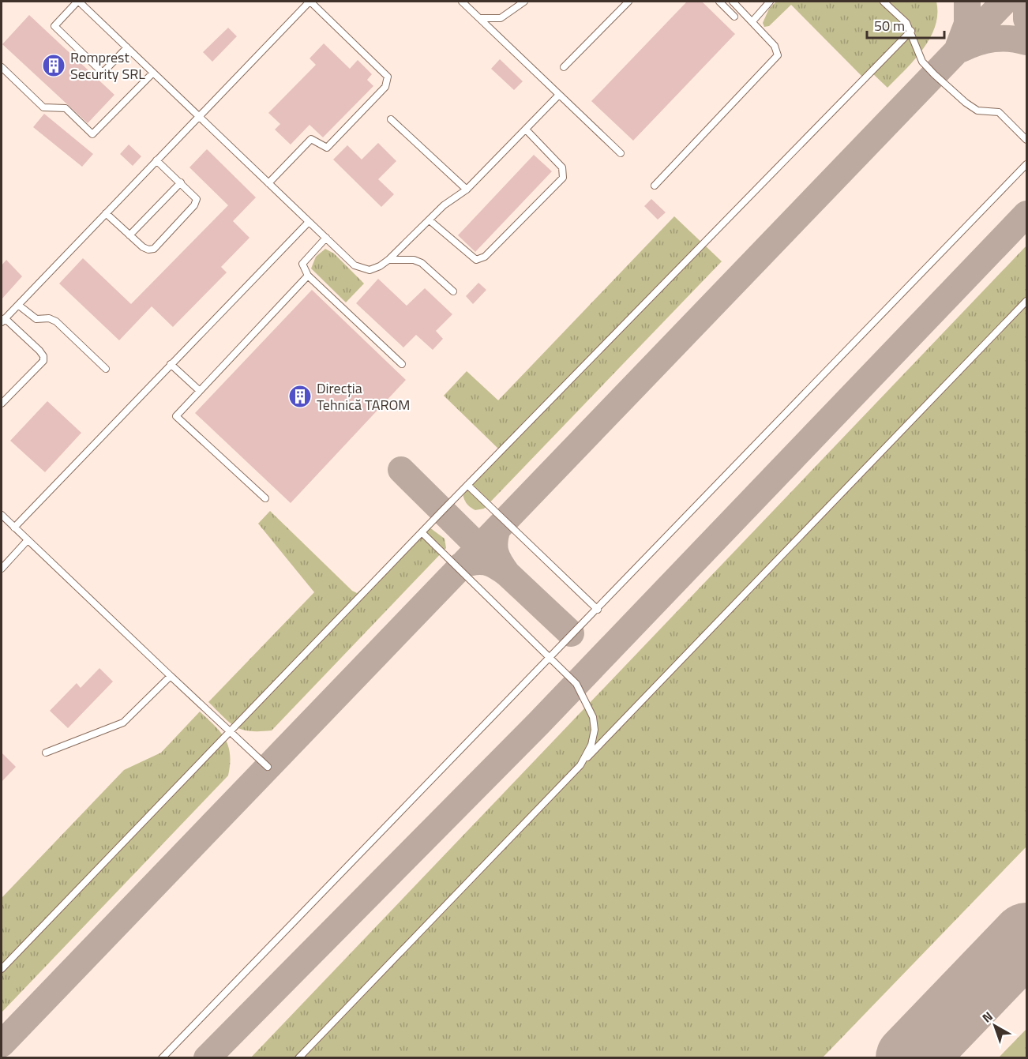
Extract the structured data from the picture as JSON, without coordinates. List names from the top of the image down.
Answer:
{
  "places": {
    "building": ["Romprest Security SRL", "Direcţia Tehnică TAROM"]
  },
  "scale_bar": "50 m",
  "north": "top left"
}
